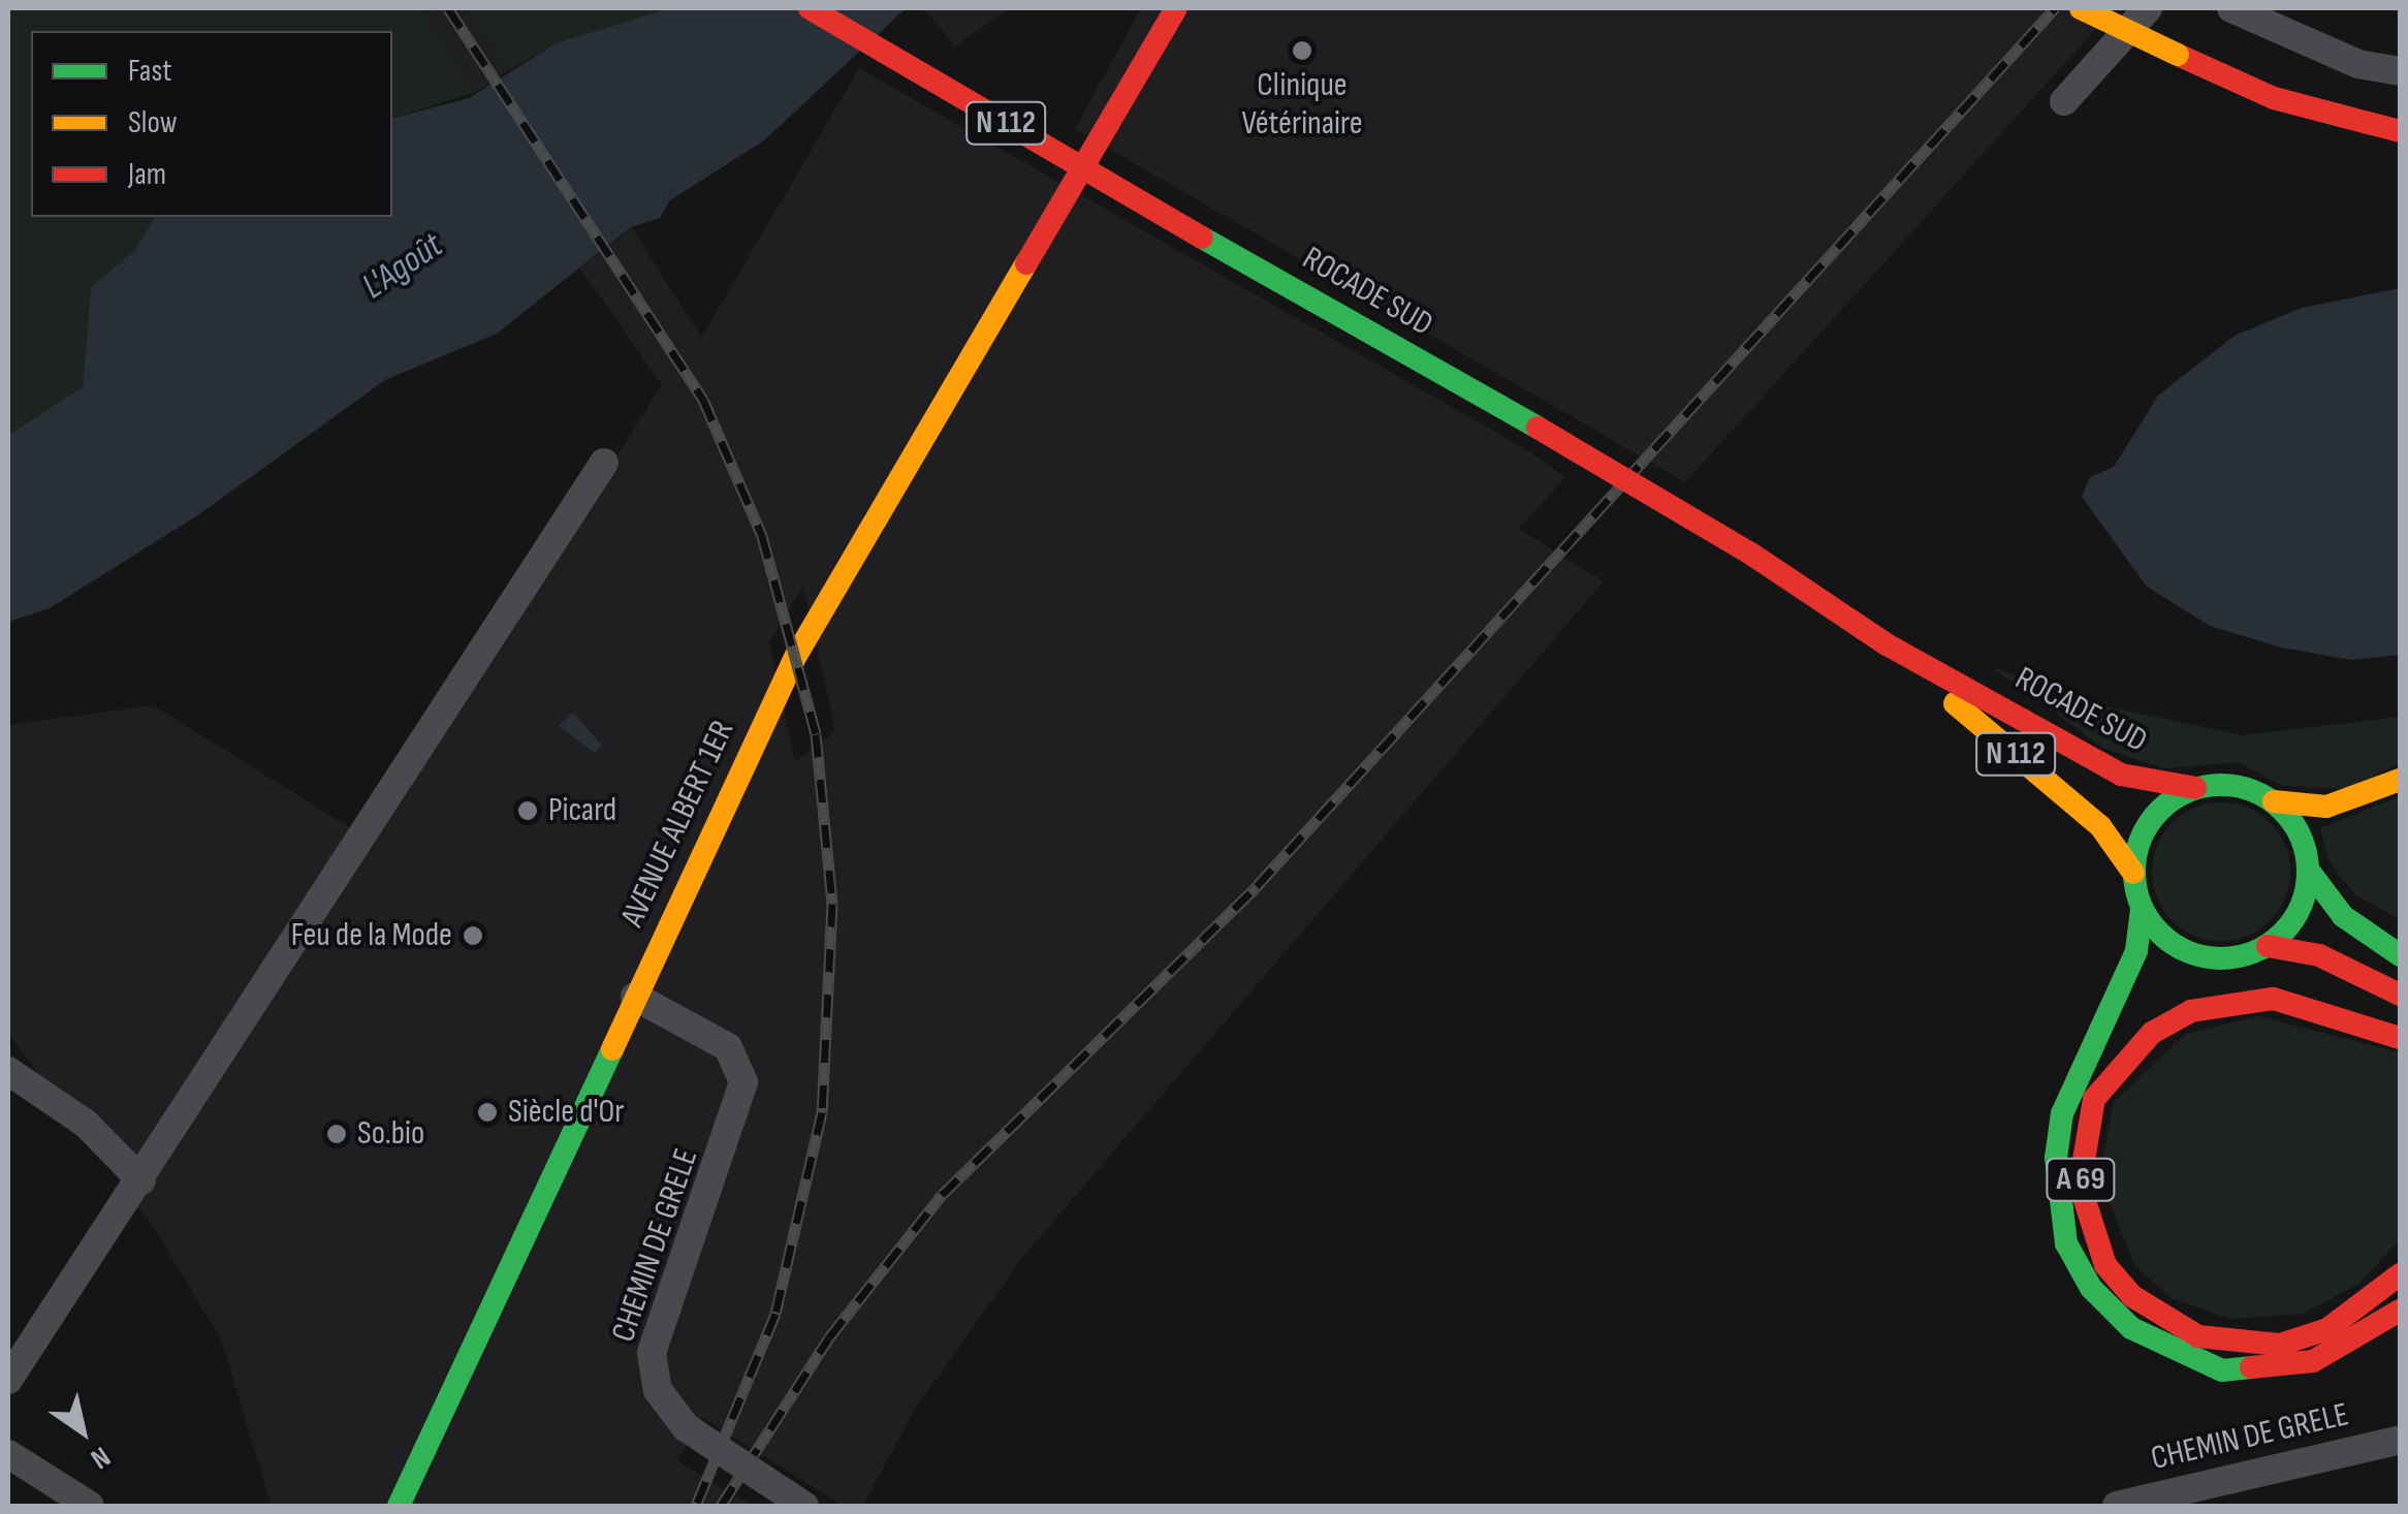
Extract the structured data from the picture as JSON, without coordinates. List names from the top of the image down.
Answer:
{
  "streets": {
    "main road": [
      "N 112",
      "ROCADE SUD",
      "AVENUE ALBERT 1ER",
      "A 69"
    ],
    "street": ["CHEMIN DE GRELE"]
  },
  "crossings": [
    ["ROCADE SUD", "A 69"],
    ["AVENUE ALBERT 1ER", "CHEMIN DE GRELE"]
  ],
  "water": ["L'Agoût"],
  "places": [
    "Clinique Vétérinaire",
    "Picard",
    "Feu de la Mode",
    "Siècle d'Or",
    "So.bio"
  ],
  "legend": ["Fast", "Slow", "Jam"],
  "north": "bottom right"
}
